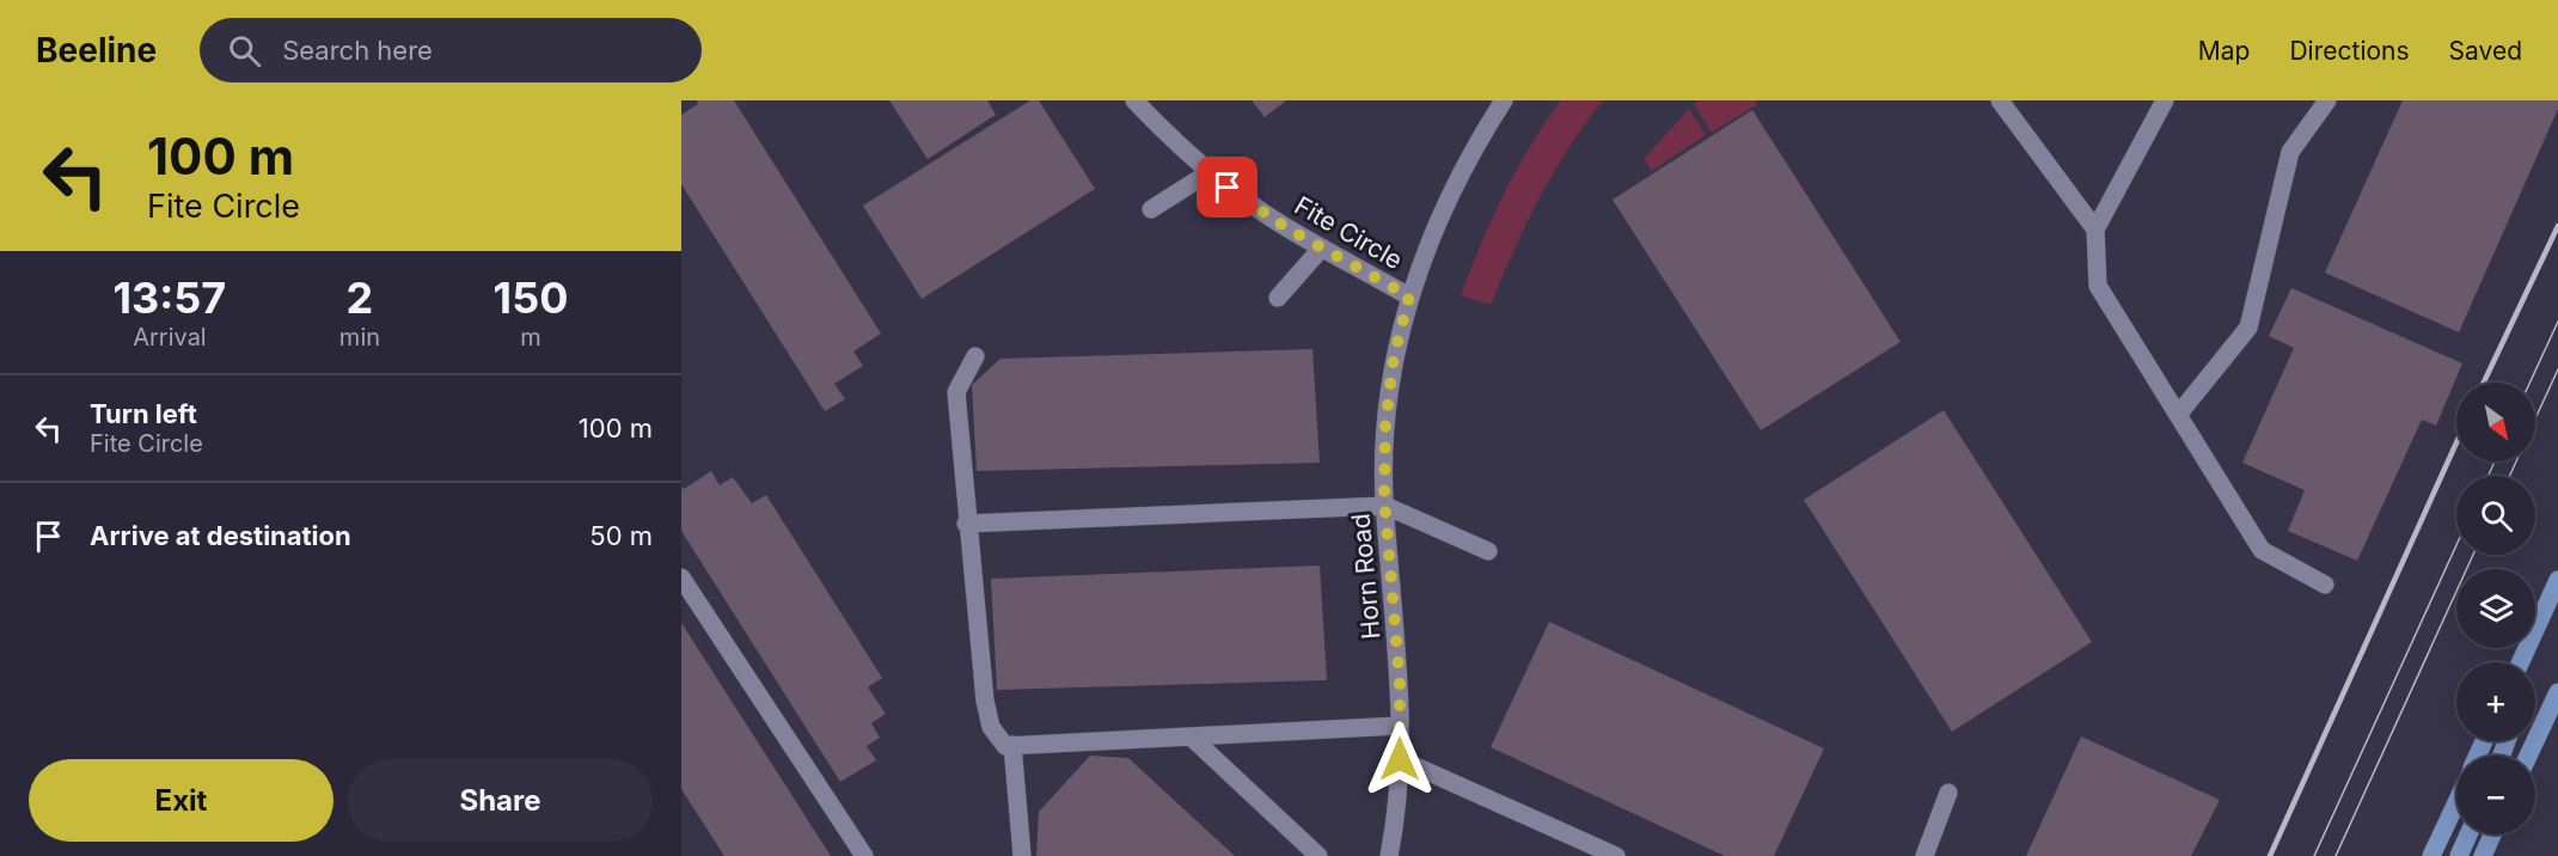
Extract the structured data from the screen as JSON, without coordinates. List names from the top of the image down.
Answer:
{
  "streets": {
    "street": ["Fite Circle", "Horn Road"]
  },
  "crossings": [
    ["Fite Circle", "Horn Road"]
  ],
  "north": "bottom right",
  "page": {
    "header": "Beeline",
    "search": "Search here",
    "nav": ["Map", "Directions", "Saved"],
    "turn": ["100 m", "Fite Circle"],
    "eta": [
      "13:57",
      "Arrival",
      "2",
      "min",
      "150",
      "m"
    ],
    "list": [
      {
        "name": "Turn left",
        "note": "Fite Circle",
        "value": "100 m"
      },
      {
        "name": "Arrive at destination",
        "value": "50 m"
      }
    ],
    "map_buttons": ["+", "−"],
    "buttons": ["Exit", "Share"]
  }
}
